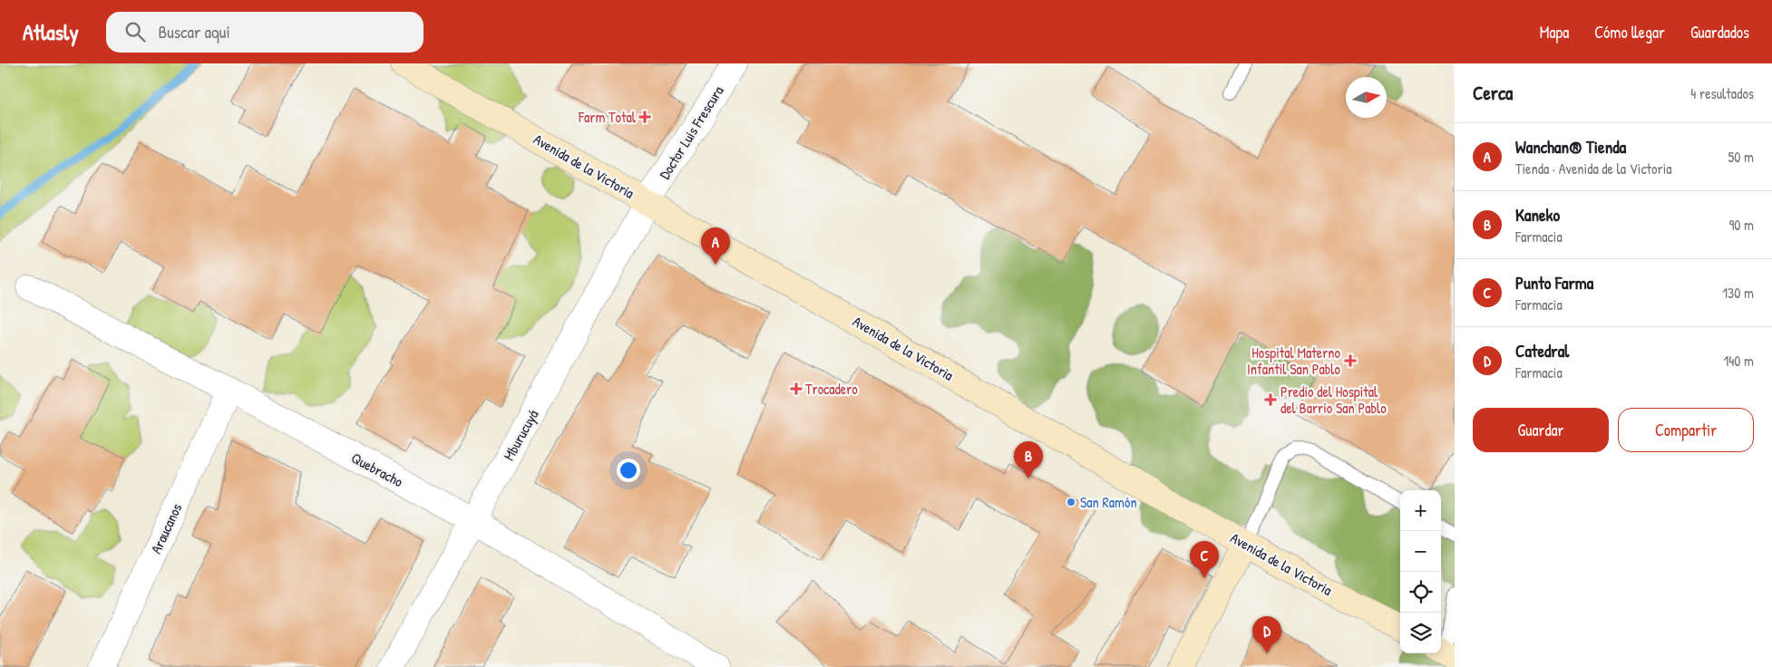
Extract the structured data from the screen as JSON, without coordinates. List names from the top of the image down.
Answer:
{
  "streets": {
    "main road": ["Avenida de la Victoria"],
    "street": [
      "Doctor Luis Frescura",
      "Mburucuyá",
      "Quebracho",
      "Araucanos"
    ]
  },
  "crossings": [
    ["Doctor Luis Frescura", "Avenida de la Victoria"],
    ["Doctor Luis Frescura", "Mburucuyá"],
    ["Avenida de la Victoria", "Mburucuyá"],
    ["Mburucuyá", "Quebracho"],
    ["Quebracho", "Araucanos"]
  ],
  "places": {
    "health": [
      "Farm Total",
      "Hospital Materno Infantil San Pablo",
      "Trocadero",
      "Predio del Hospital del Barrio San Pablo"
    ],
    "other": ["San Ramón"]
  },
  "north": "right",
  "page": {
    "header": "Atlasly",
    "search": "Buscar aquí",
    "nav": ["Mapa", "Cómo llegar", "Guardados"],
    "heading": ["Cerca", "4 resultados"],
    "list": [
      {
        "mark": "A",
        "name": "Wanchan® Tienda",
        "note": "Tienda · Avenida de la Victoria",
        "value": "50 m"
      },
      {
        "mark": "B",
        "name": "Kaneko",
        "note": "Farmacia",
        "value": "90 m"
      },
      {
        "mark": "C",
        "name": "Punto Farma",
        "note": "Farmacia",
        "value": "130 m"
      },
      {
        "mark": "D",
        "name": "Catedral",
        "note": "Farmacia",
        "value": "140 m"
      }
    ],
    "pins": [
      "A",
      "B",
      "C",
      "D"
    ],
    "buttons": ["Guardar", "Compartir"],
    "map_buttons": ["+", "−"]
  }
}
